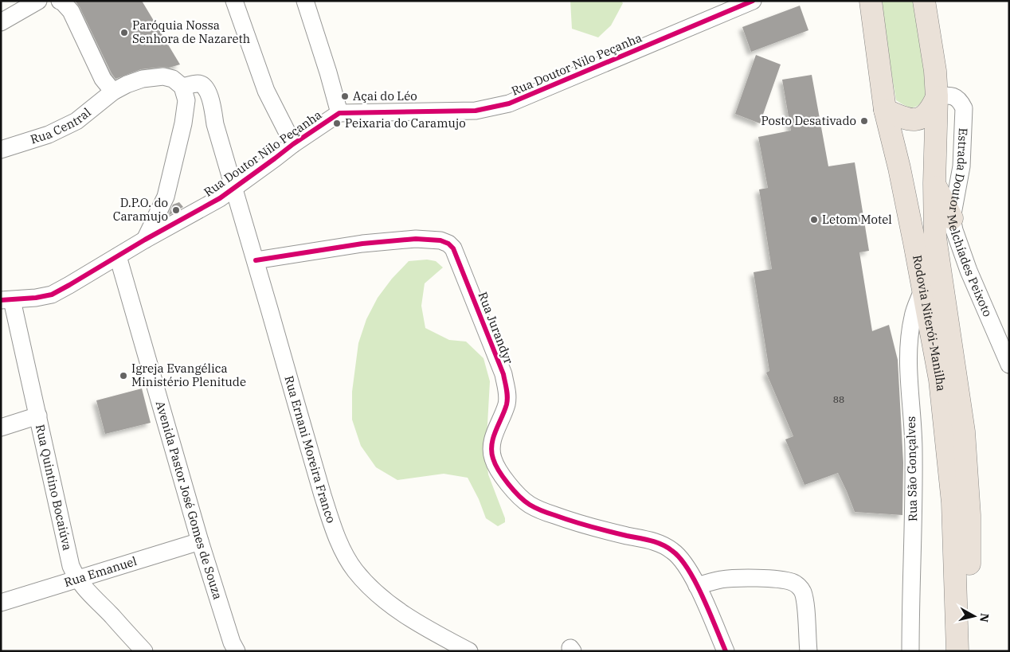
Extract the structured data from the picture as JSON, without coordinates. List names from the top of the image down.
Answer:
{
  "streets": {
    "highway": ["Rodovia Niterói-Manilha"],
    "street": [
      "Rua Doutor Nilo Peçanha",
      "Rua Central",
      "Estrada Doutor Melchíades Peixoto",
      "Rua Jurandyr",
      "Rua Ernani Moreira Franco",
      "Rua São Gonçalves",
      "Rua Quintino Bocaiúva",
      "Avenida Pastor José Gomes de Souza",
      "Rua Emanuel"
    ]
  },
  "crossings": [
    ["Rua Doutor Nilo Peçanha", "Rua Ernani Moreira Franco"],
    ["Rua Doutor Nilo Peçanha", "Rua Quintino Bocaiúva"],
    ["Rua Doutor Nilo Peçanha", "Avenida Pastor José Gomes de Souza"],
    ["Rua Central", "Rua Ernani Moreira Franco"],
    ["Estrada Doutor Melchíades Peixoto", "Rodovia Niterói-Manilha"],
    ["Rodovia Niterói-Manilha", "Rua São Gonçalves"],
    ["Rua Jurandyr", "Rua Ernani Moreira Franco"],
    ["Rua Quintino Bocaiúva", "Rua Emanuel"],
    ["Avenida Pastor José Gomes de Souza", "Rua Emanuel"]
  ],
  "places": [
    "Paróquia Nossa Senhora de Nazareth",
    "Açai do Léo",
    "Posto Desativado",
    "Peixaria do Caramujo",
    "D.P.O. do Caramujo",
    "Letom Motel",
    "Igreja Evangélica Ministério Plenitude"
  ],
  "house_numbers": ["88"],
  "north": "right"
}
